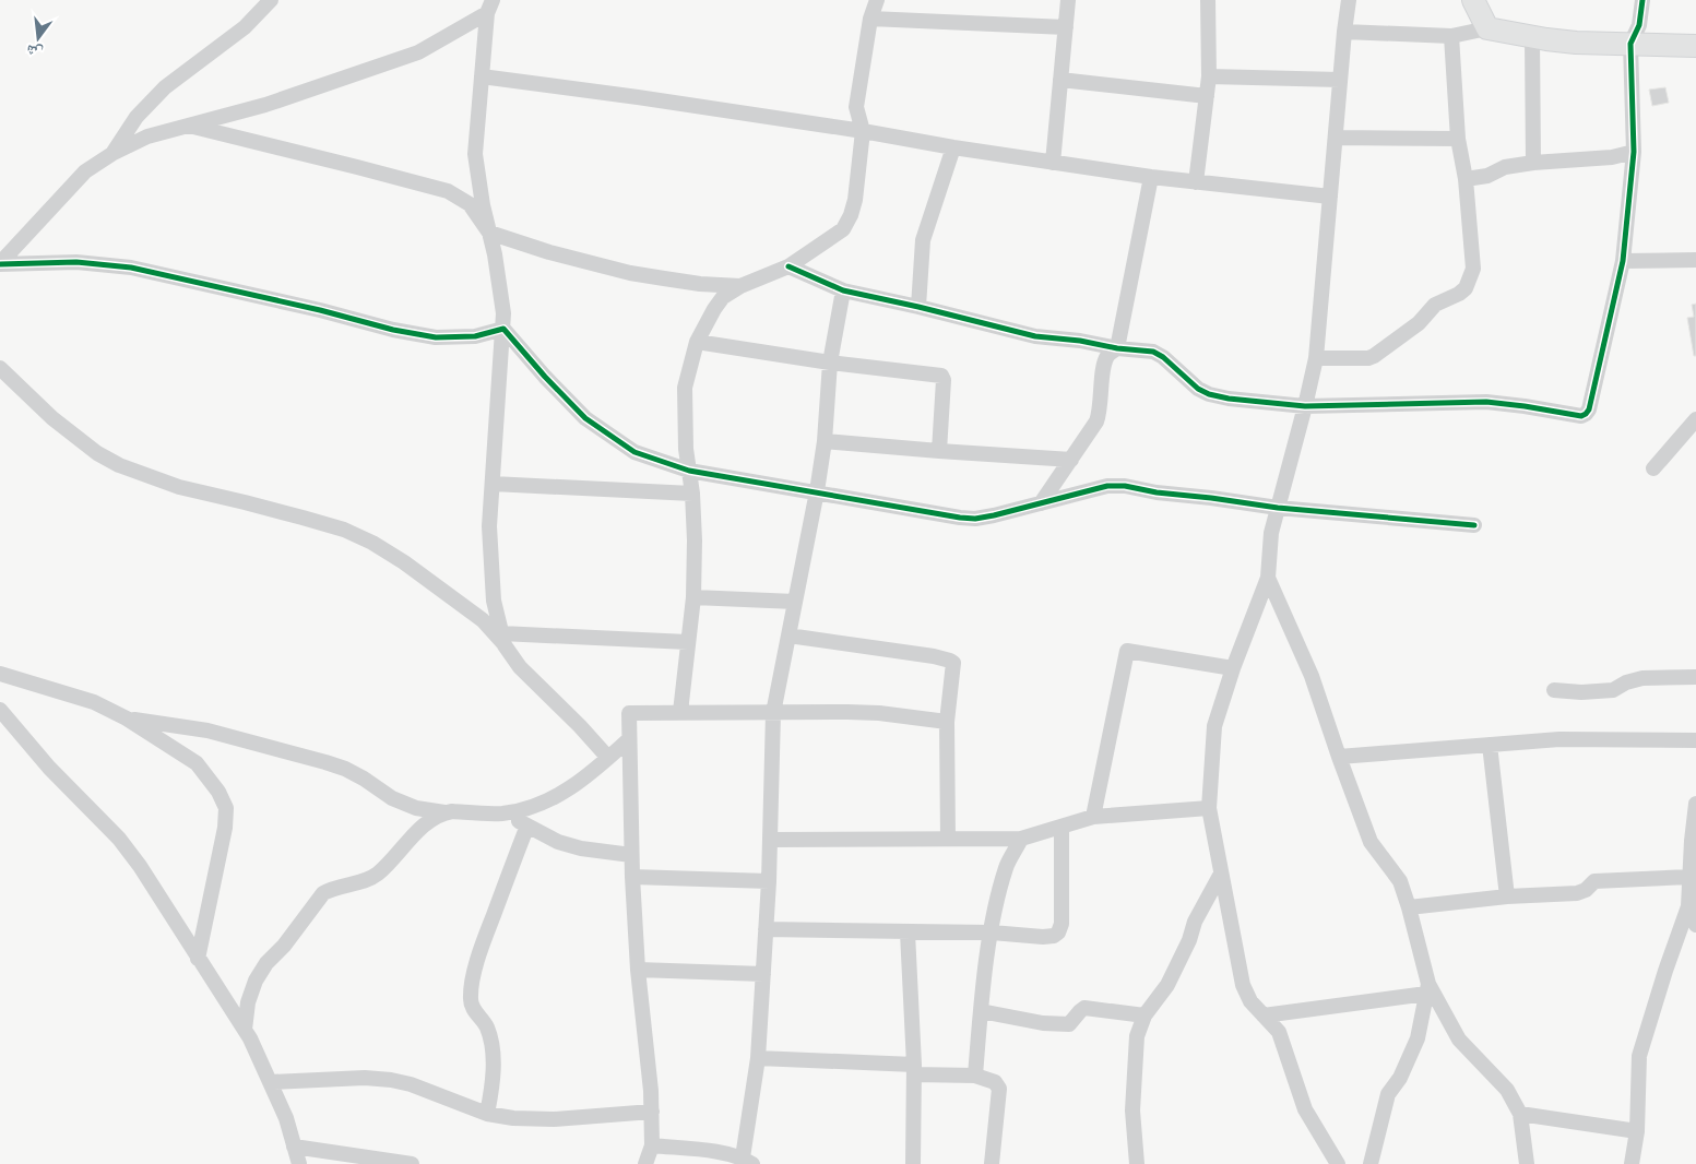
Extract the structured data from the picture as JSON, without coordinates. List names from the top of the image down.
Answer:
{
  "north": "bottom"
}
